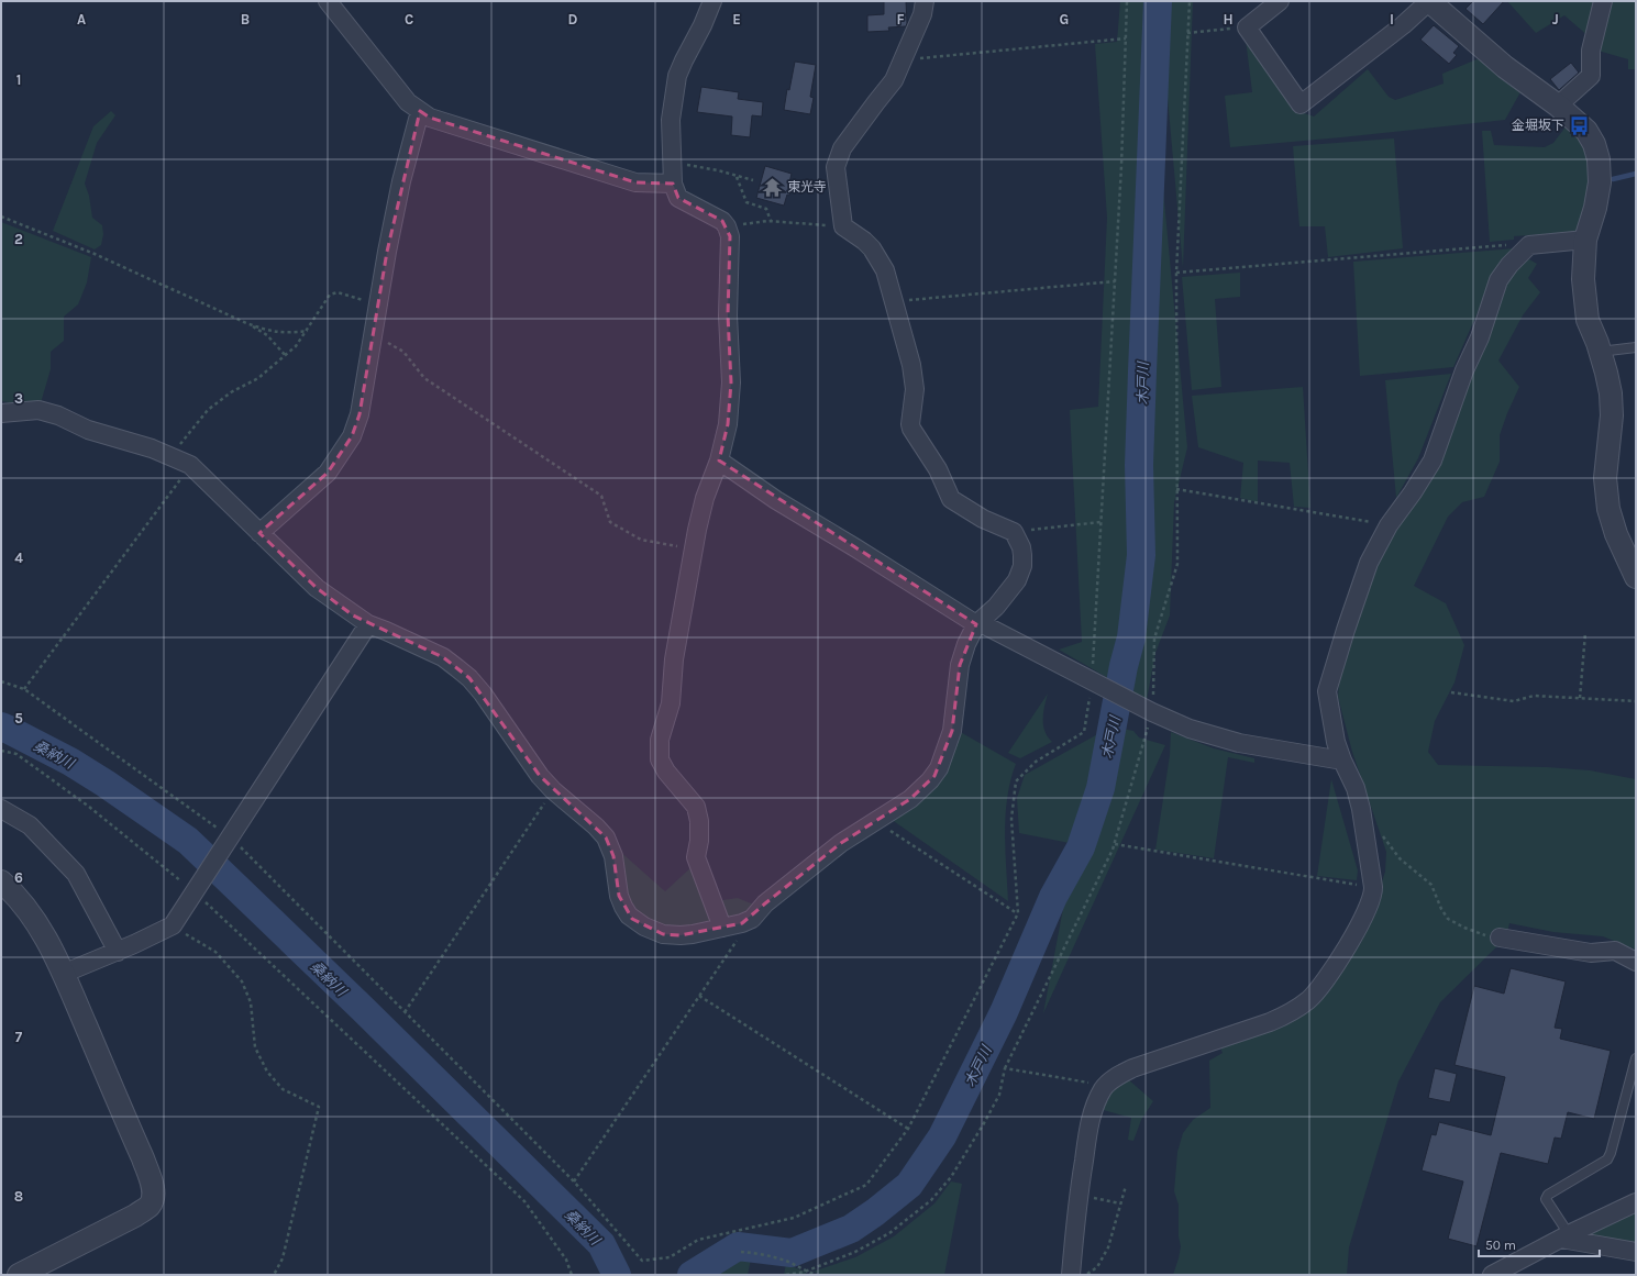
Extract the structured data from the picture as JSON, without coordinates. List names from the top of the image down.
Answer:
{
  "water": ["木戸川", "桑納川"],
  "places": {
    "bus stop": ["金堀坂下"],
    "temple": ["東光寺"]
  },
  "scale_bar": "50 m",
  "grid": {
    "columns": [
      "A",
      "B",
      "C",
      "D",
      "E",
      "F",
      "G",
      "H",
      "I",
      "J"
    ],
    "rows": [
      "1",
      "2",
      "3",
      "4",
      "5",
      "6",
      "7",
      "8"
    ]
  }
}
